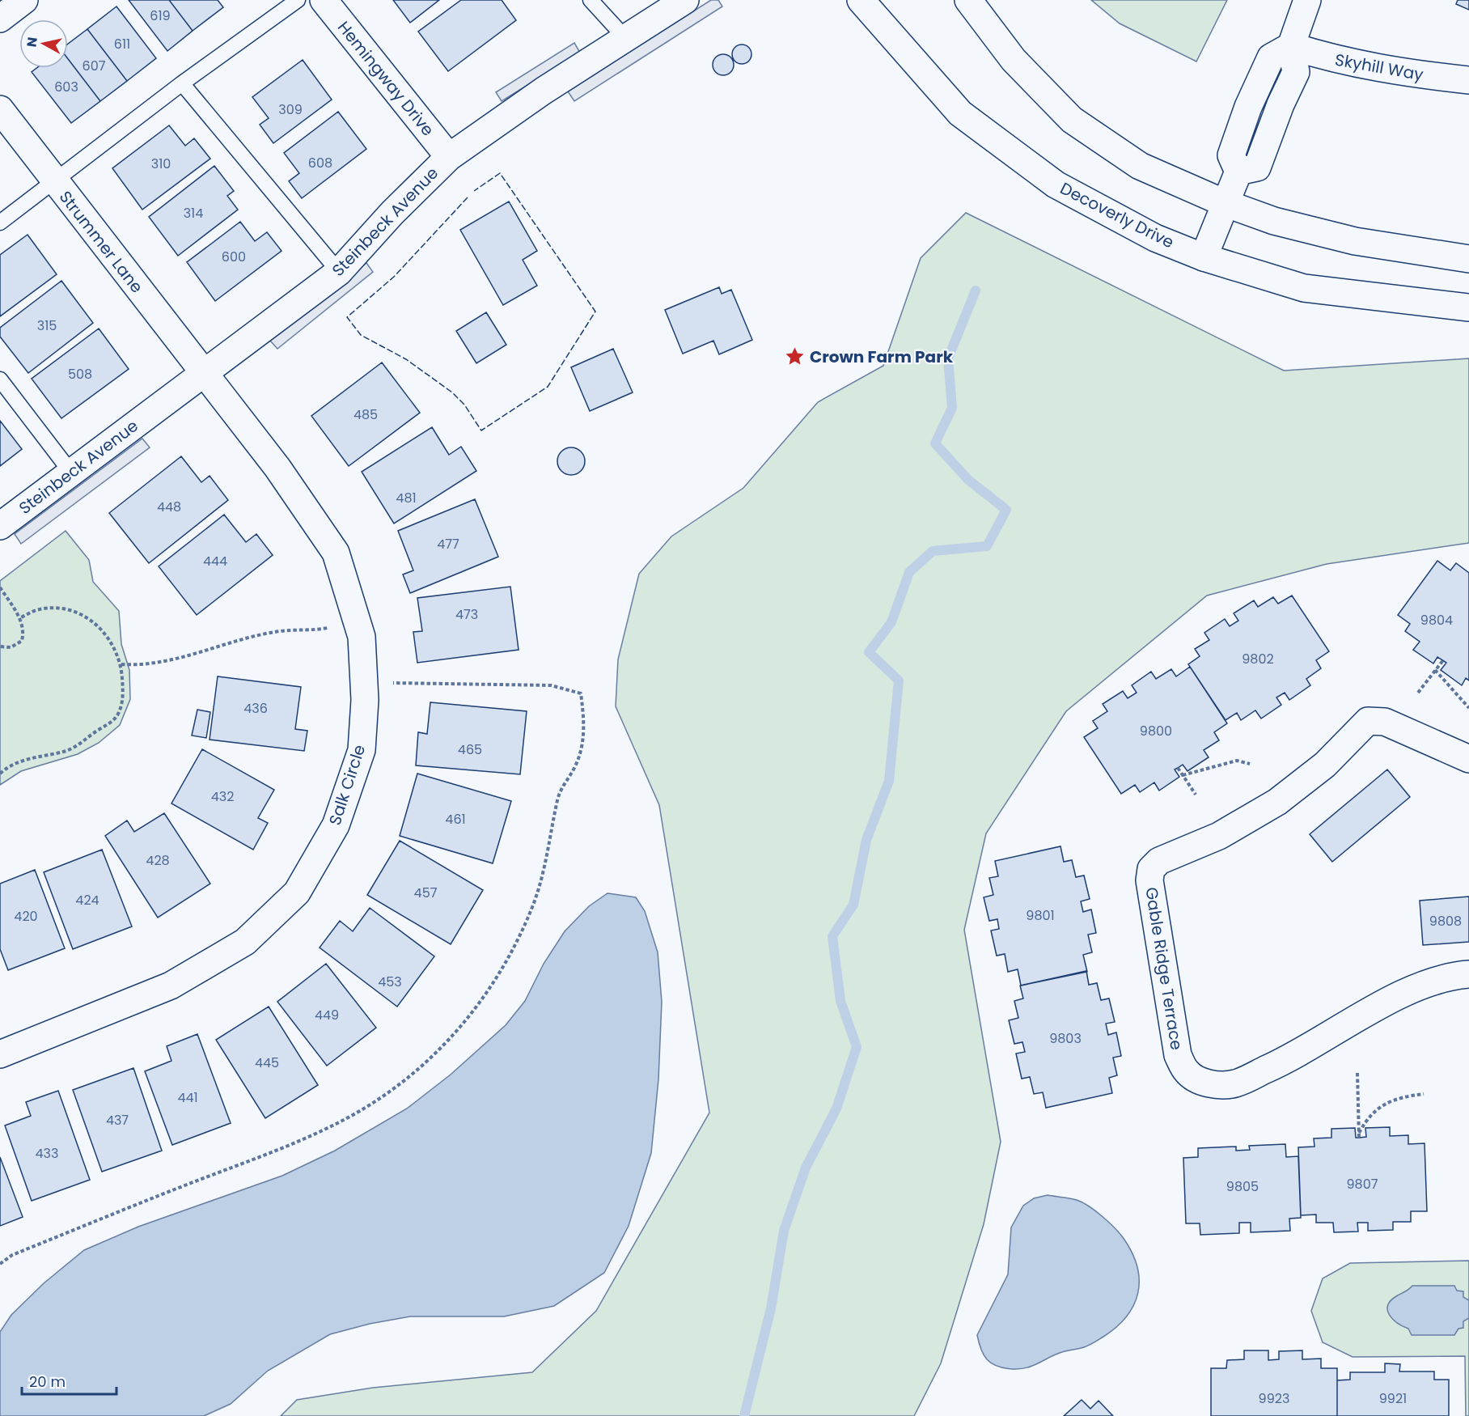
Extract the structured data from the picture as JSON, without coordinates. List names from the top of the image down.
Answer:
{
  "streets": {
    "street": [
      "Skyhill Way",
      "Hemingway Drive",
      "Decoverly Drive",
      "Steinbeck Avenue",
      "Strummer Lane",
      "Salk Circle",
      "Gable Ridge Terrace"
    ]
  },
  "crossings": [
    ["Hemingway Drive", "Steinbeck Avenue"],
    ["Steinbeck Avenue", "Strummer Lane"],
    ["Steinbeck Avenue", "Salk Circle"],
    ["Strummer Lane", "Salk Circle"]
  ],
  "places": {
    "place": ["Crown Farm Park"]
  },
  "house_numbers": [
    "619",
    "611",
    "607",
    "603",
    "309",
    "608",
    "310",
    "314",
    "600",
    "315",
    "508",
    "485",
    "481",
    "448",
    "477",
    "444",
    "473",
    "9804",
    "9802",
    "436",
    "9800",
    "465",
    "432",
    "461",
    "428",
    "457",
    "424",
    "9801",
    "420",
    "9808",
    "453",
    "449",
    "9803",
    "445",
    "441",
    "437",
    "433",
    "9807",
    "9805",
    "9923",
    "9921"
  ],
  "scale_bar": "20 m",
  "north": "left"
}
